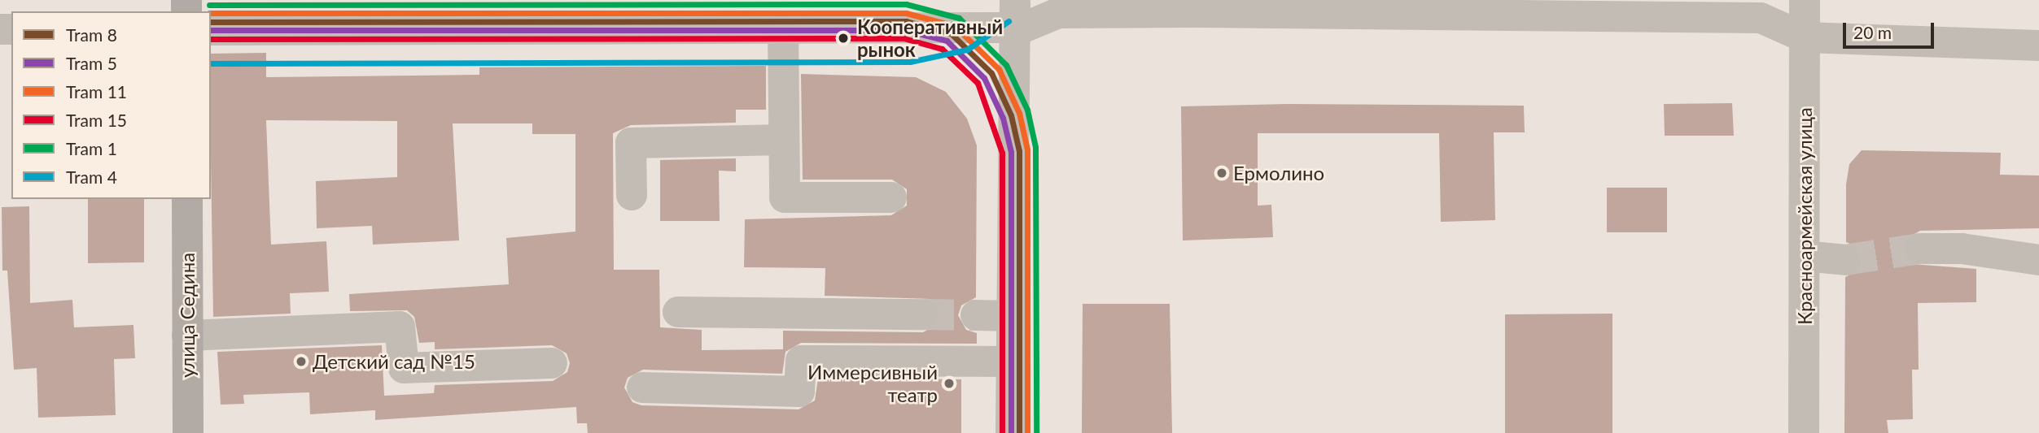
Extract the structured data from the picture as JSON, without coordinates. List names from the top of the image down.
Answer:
{
  "streets": {
    "main road": ["улица Седина"],
    "street": ["Красноармейская улица"]
  },
  "places": [
    "Кооперативный рынок",
    "Ермолино",
    "Детский сад №15",
    "Иммерсивный театр"
  ],
  "lines": [
    "tram line 1",
    "tram line 11",
    "tram line 8",
    "tram line 4",
    "tram line 5",
    "tram line 15"
  ],
  "legend": [
    "Tram 8",
    "Tram 5",
    "Tram 11",
    "Tram 15",
    "Tram 1",
    "Tram 4"
  ],
  "scale_bar": "20 m"
}
